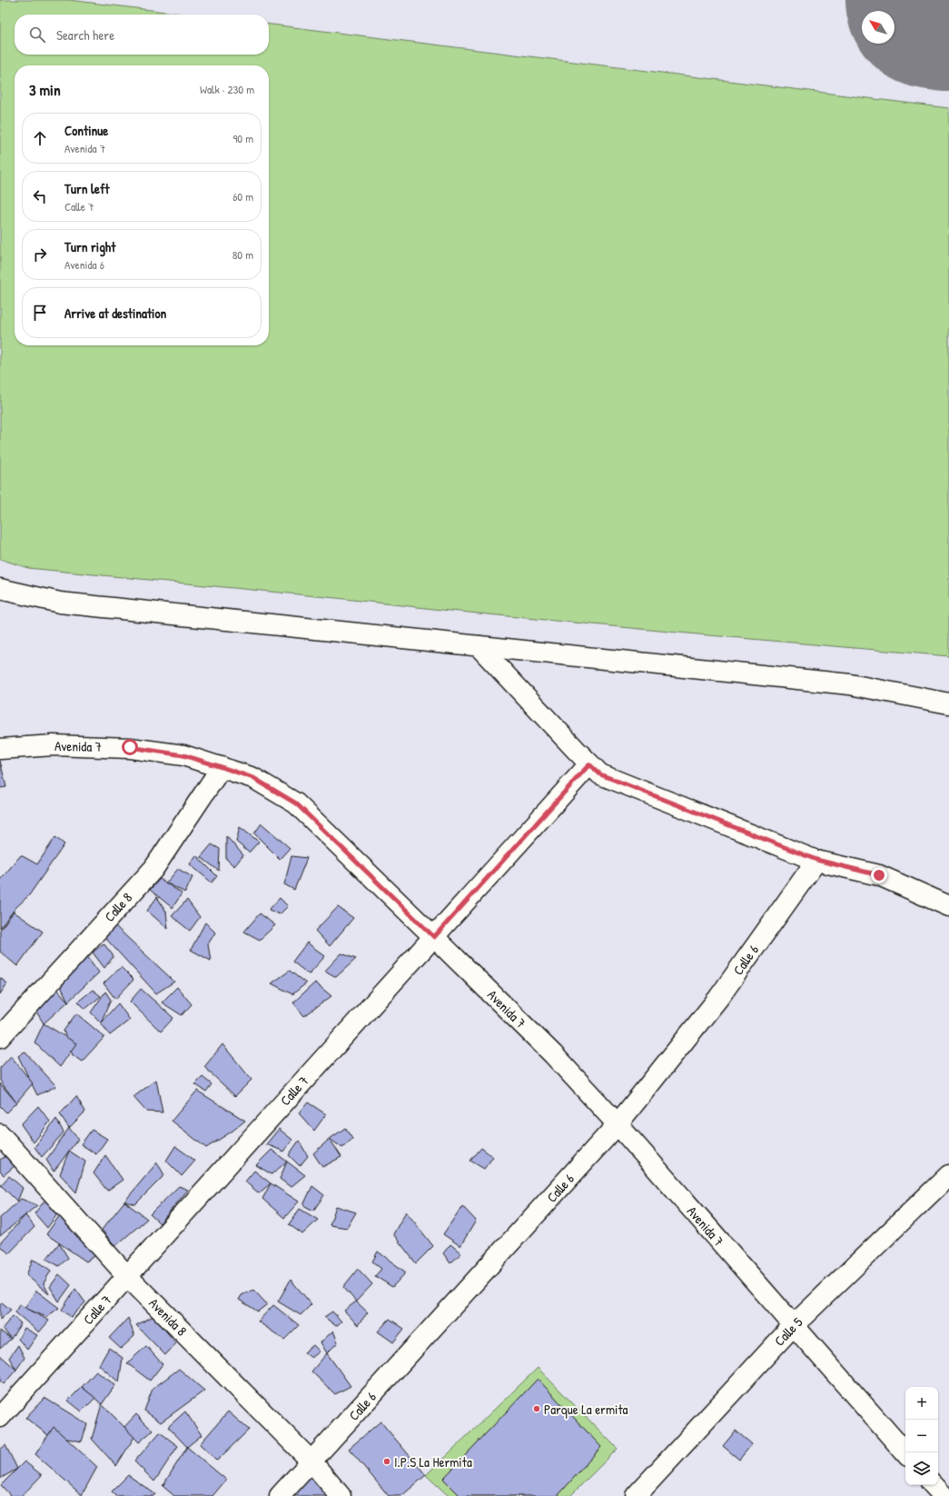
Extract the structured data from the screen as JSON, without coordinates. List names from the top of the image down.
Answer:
{
  "streets": {
    "street": [
      "Avenida 7",
      "Calle 8",
      "Calle 6",
      "Calle 7",
      "Avenida 8",
      "Calle 5"
    ]
  },
  "crossings": [
    ["Avenida 7", "Calle 8"],
    ["Avenida 7", "Calle 6"],
    ["Avenida 7", "Calle 7"],
    ["Avenida 7", "Calle 5"],
    ["Calle 6", "Avenida 8"],
    ["Calle 7", "Avenida 8"]
  ],
  "places": ["Parque La ermita", "I.P.S La Hermita"],
  "north": "top left",
  "page": {
    "search": "Search here",
    "heading": ["3 min", "Walk · 230 m"],
    "list": [
      ["Continue", "Avenida 7", "90 m"],
      ["Turn left", "Calle 7", "60 m"],
      ["Turn right", "Avenida 6", "80 m"],
      "Arrive at destination"
    ],
    "map_buttons": ["+", "−"]
  }
}
